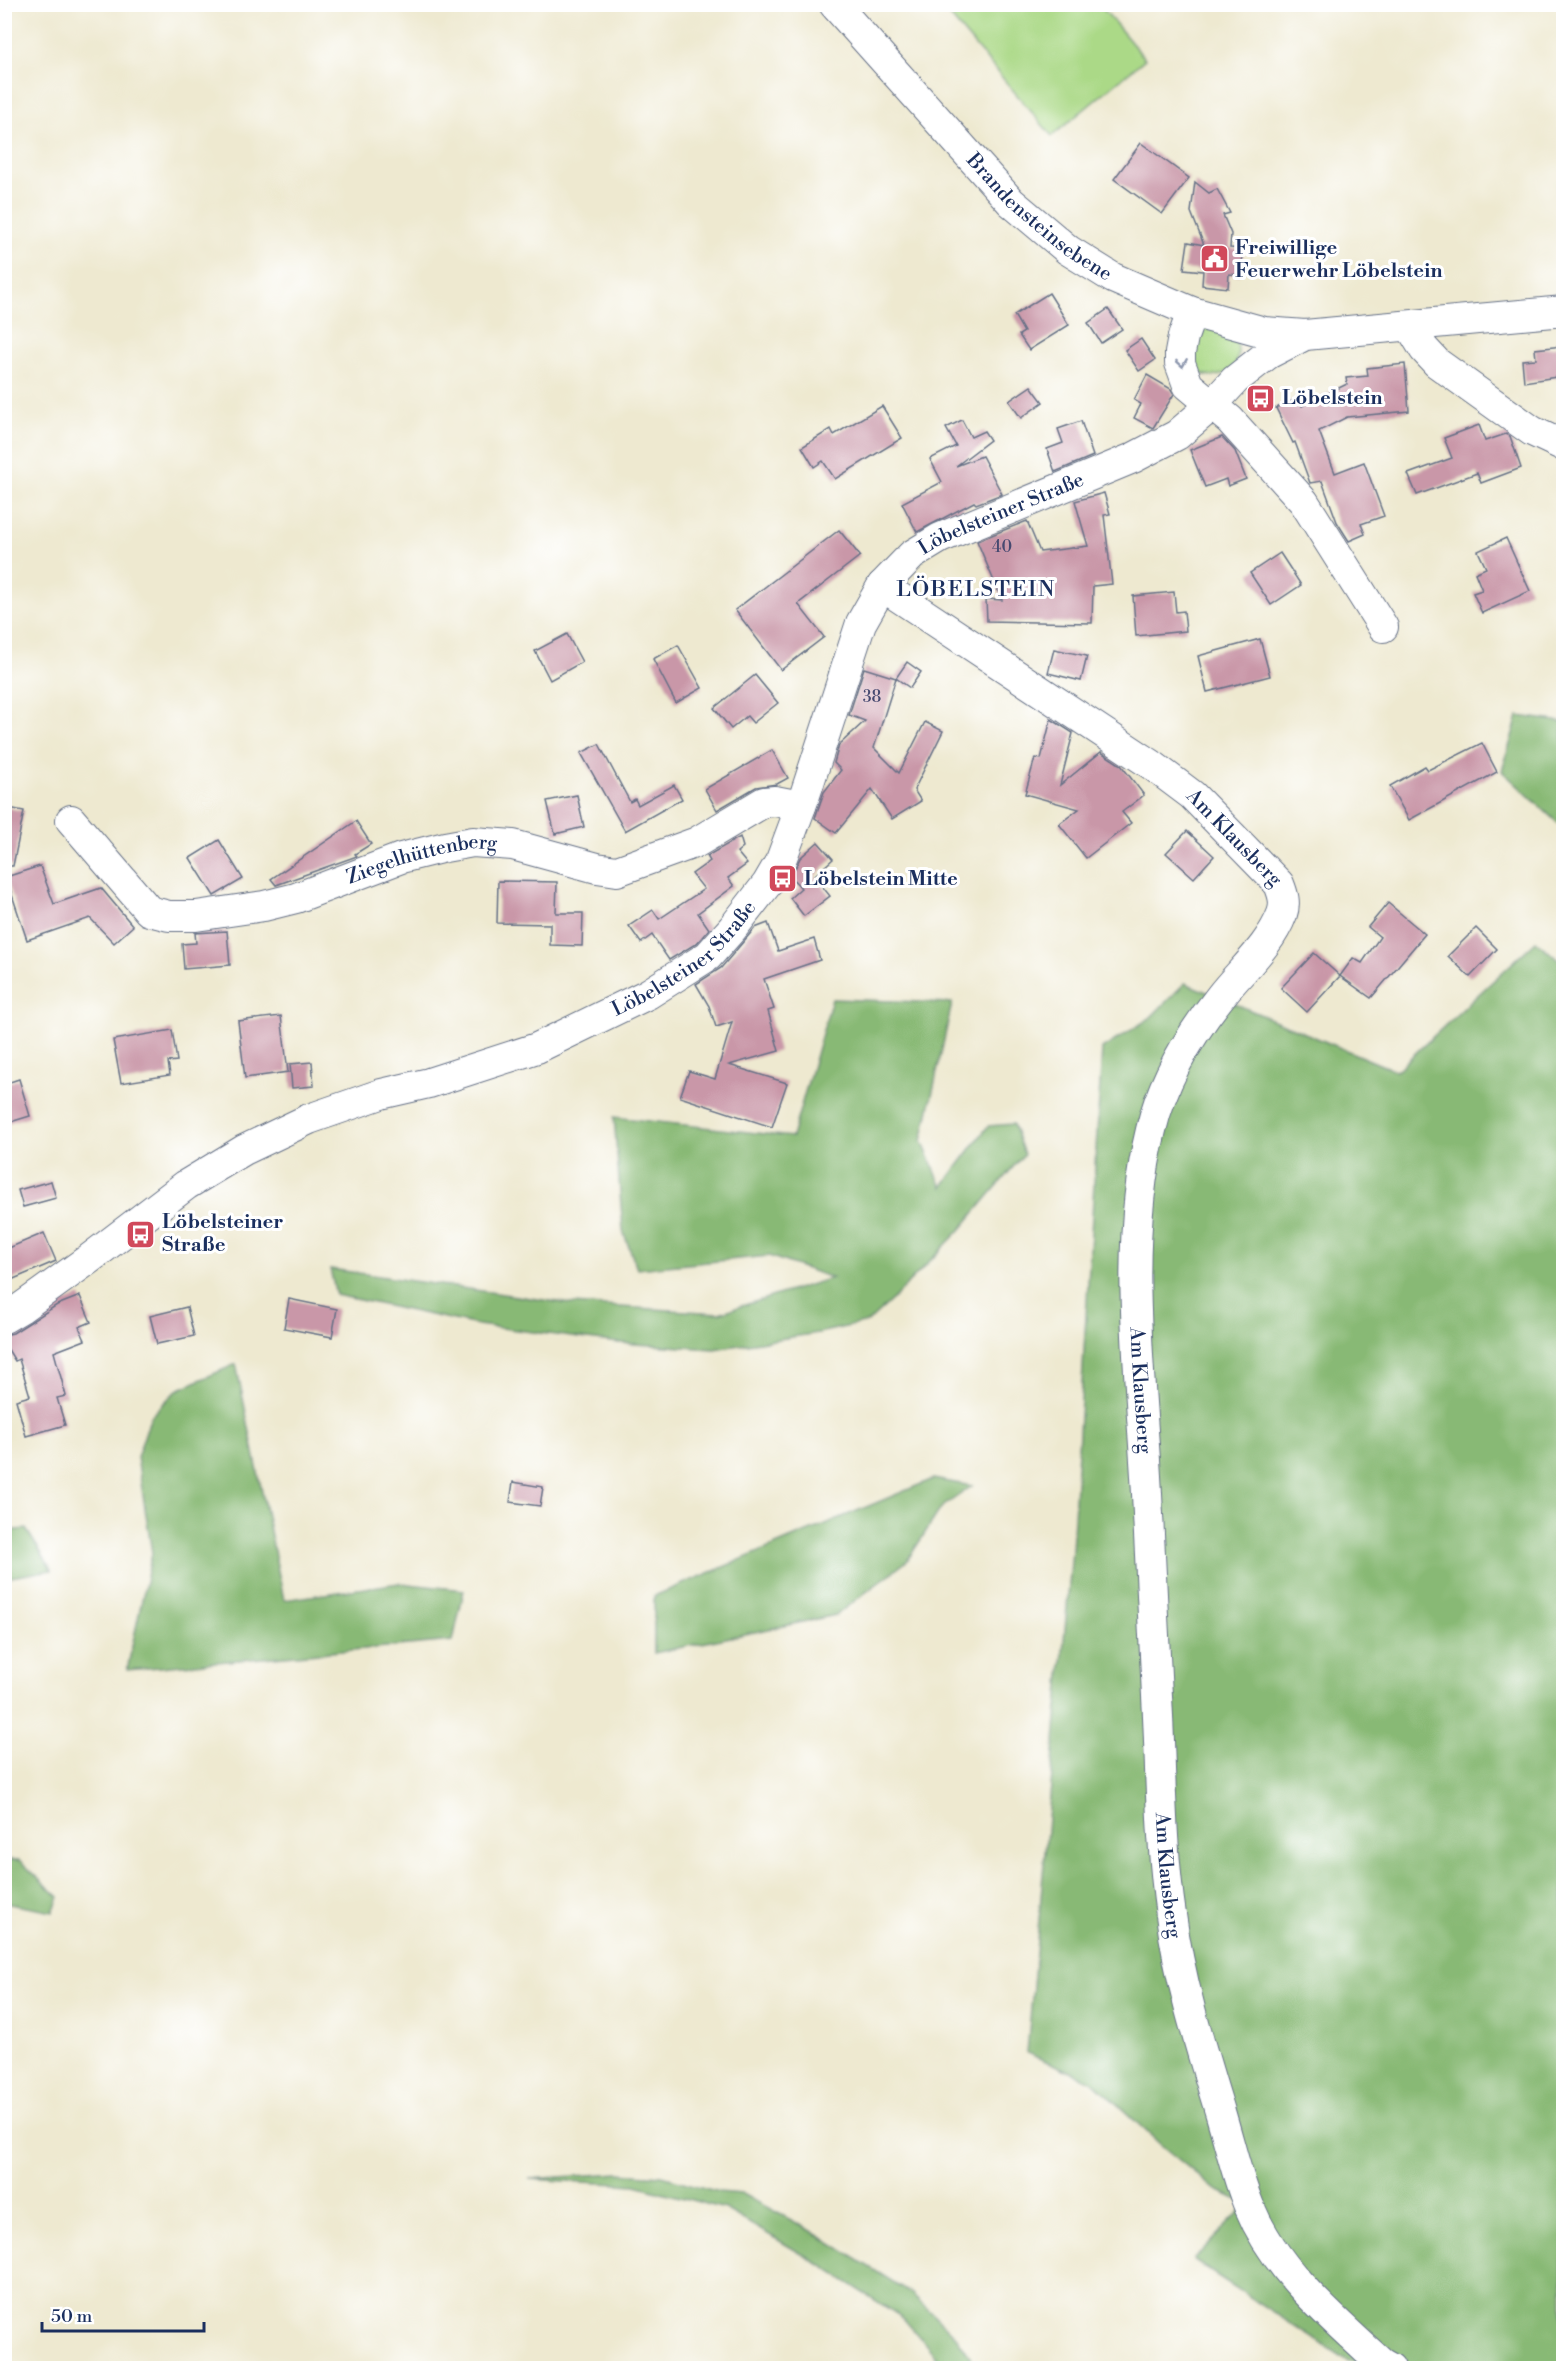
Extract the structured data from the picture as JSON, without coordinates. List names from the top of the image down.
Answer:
{
  "streets": {
    "street": [
      "Brandensteinsebene",
      "Löbelsteiner Straße",
      "Am Klausberg",
      "Ziegelhüttenberg"
    ]
  },
  "crossings": [
    ["Brandensteinsebene", "Löbelsteiner Straße"],
    ["Löbelsteiner Straße", "Am Klausberg"],
    ["Löbelsteiner Straße", "Ziegelhüttenberg"]
  ],
  "districts": ["LÖBELSTEIN"],
  "places": {
    "public building": ["Freiwillige Feuerwehr Löbelstein"],
    "bus stop": ["Löbelstein", "Löbelstein Mitte", "Löbelsteiner Straße"]
  },
  "house_numbers": ["40", "38"],
  "scale_bar": "50 m"
}
